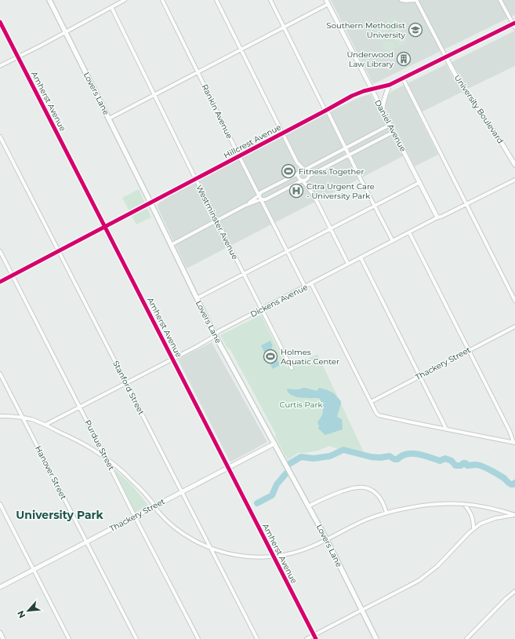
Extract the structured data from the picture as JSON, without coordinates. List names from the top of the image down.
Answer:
{
  "streets": {
    "main road": ["Lovers Lane"],
    "street": [
      "Amherst Avenue",
      "University Boulevard",
      "Rankin Avenue",
      "Daniel Avenue",
      "Hillcrest Avenue",
      "Westminster Avenue",
      "Dickens Avenue",
      "Thackery Street",
      "Stanford Street",
      "Purdue Street",
      "Hanover Street"
    ]
  },
  "crossings": [
    ["Lovers Lane", "Hillcrest Avenue"],
    ["Lovers Lane", "Dickens Avenue"],
    ["Lovers Lane", "Thackery Street"],
    ["Amherst Avenue", "Hillcrest Avenue"],
    ["Amherst Avenue", "Dickens Avenue"],
    ["Amherst Avenue", "Thackery Street"],
    ["University Boulevard", "Hillcrest Avenue"],
    ["Rankin Avenue", "Hillcrest Avenue"],
    ["Rankin Avenue", "Dickens Avenue"],
    ["Daniel Avenue", "Hillcrest Avenue"],
    ["Daniel Avenue", "Dickens Avenue"],
    ["Hillcrest Avenue", "Westminster Avenue"],
    ["Hillcrest Avenue", "Stanford Street"],
    ["Hillcrest Avenue", "Purdue Street"],
    ["Westminster Avenue", "Dickens Avenue"],
    ["Dickens Avenue", "Stanford Street"],
    ["Dickens Avenue", "Purdue Street"],
    ["Thackery Street", "Stanford Street"],
    ["Thackery Street", "Purdue Street"],
    ["Thackery Street", "Hanover Street"]
  ],
  "districts": ["University Park"],
  "parks": ["Curtis Park"],
  "places": {
    "school or university": ["Southern Methodist University"],
    "building": ["Underwood Law Library"],
    "sports": ["Fitness Together", "Holmes Aquatic Center"],
    "hospital": ["Citra Urgent Care - University Park"]
  },
  "north": "bottom left"
}
